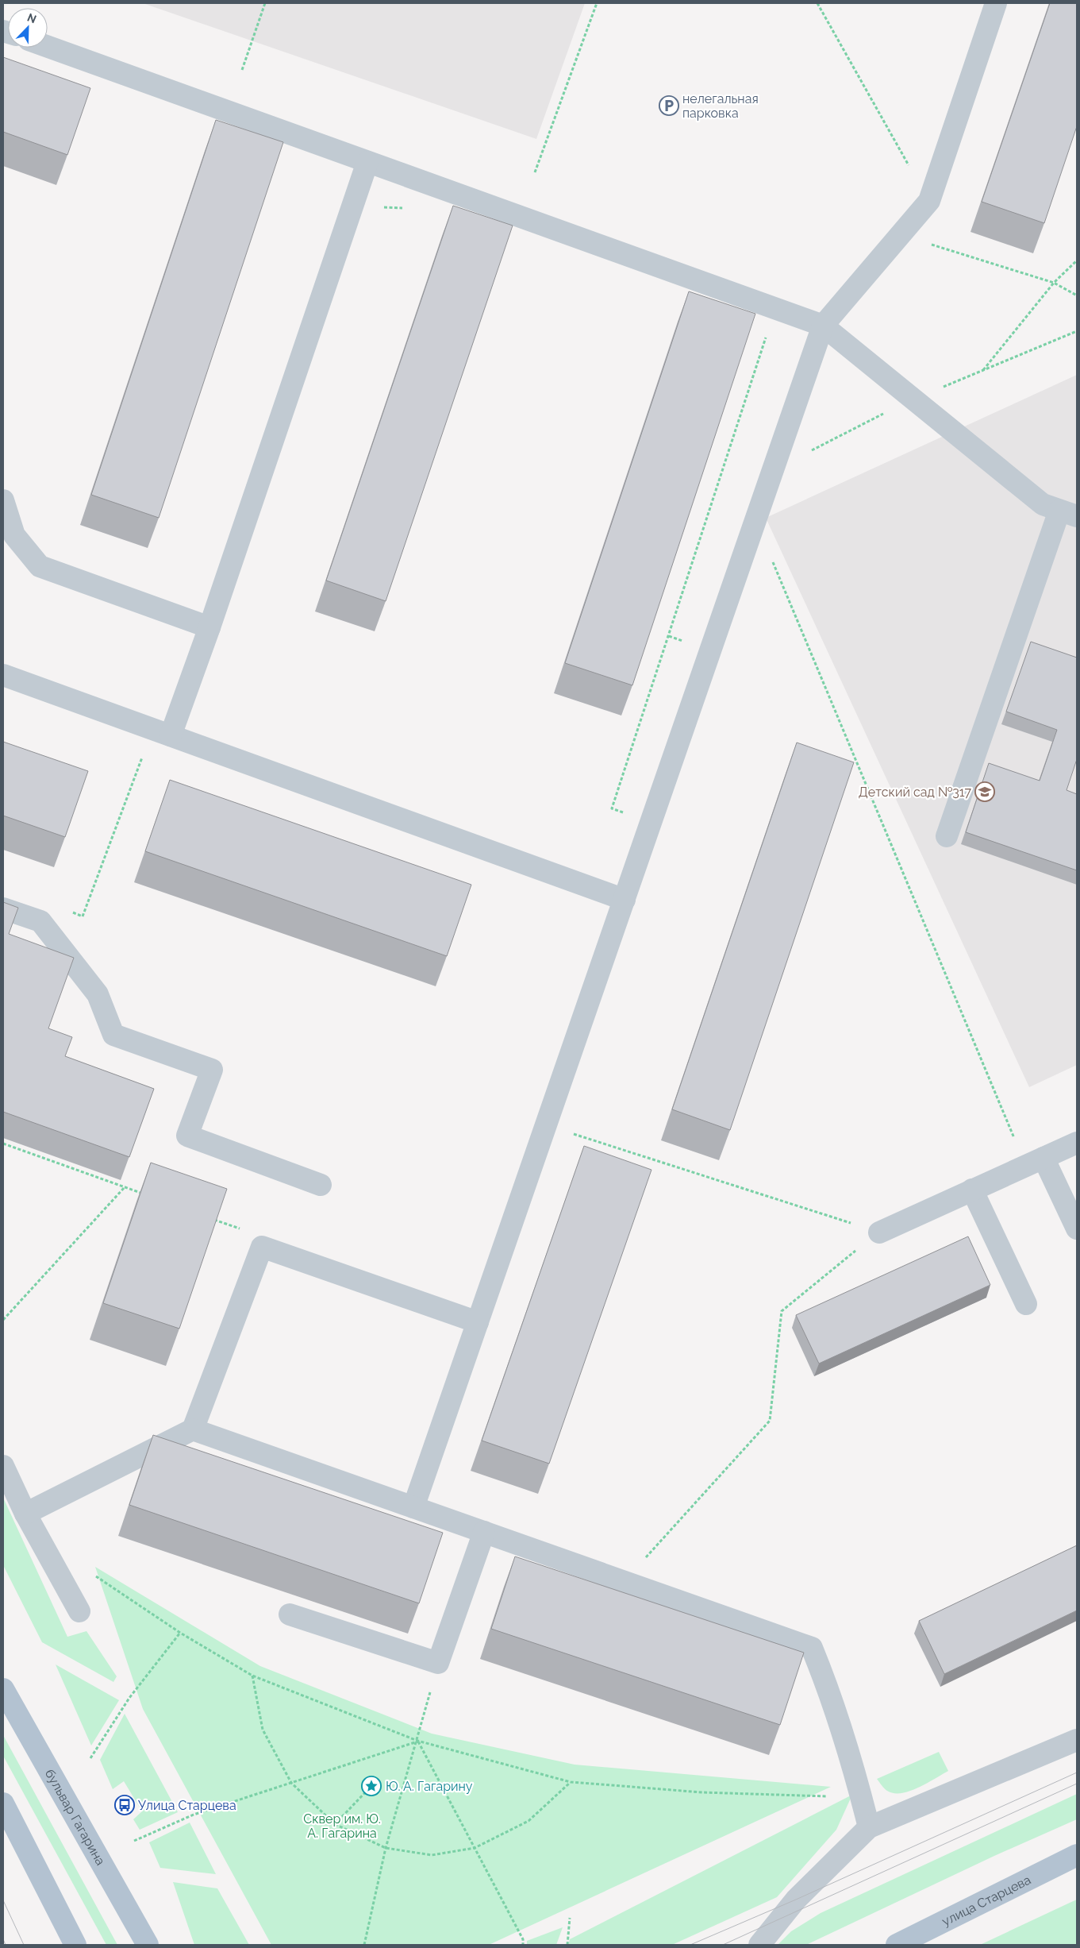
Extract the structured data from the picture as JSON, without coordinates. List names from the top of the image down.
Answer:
{
  "streets": {
    "main road": ["бульвар Гагарина", "улица Старцева"]
  },
  "parks": ["Сквер им. Ю. А. Гагарина"],
  "places": {
    "parking": ["нелегальная парковка"],
    "school or university": ["Детский сад №317"],
    "place": ["Ю. А. Гагарину"],
    "bus stop": ["Улица Старцева"]
  },
  "north": "top right"
}
